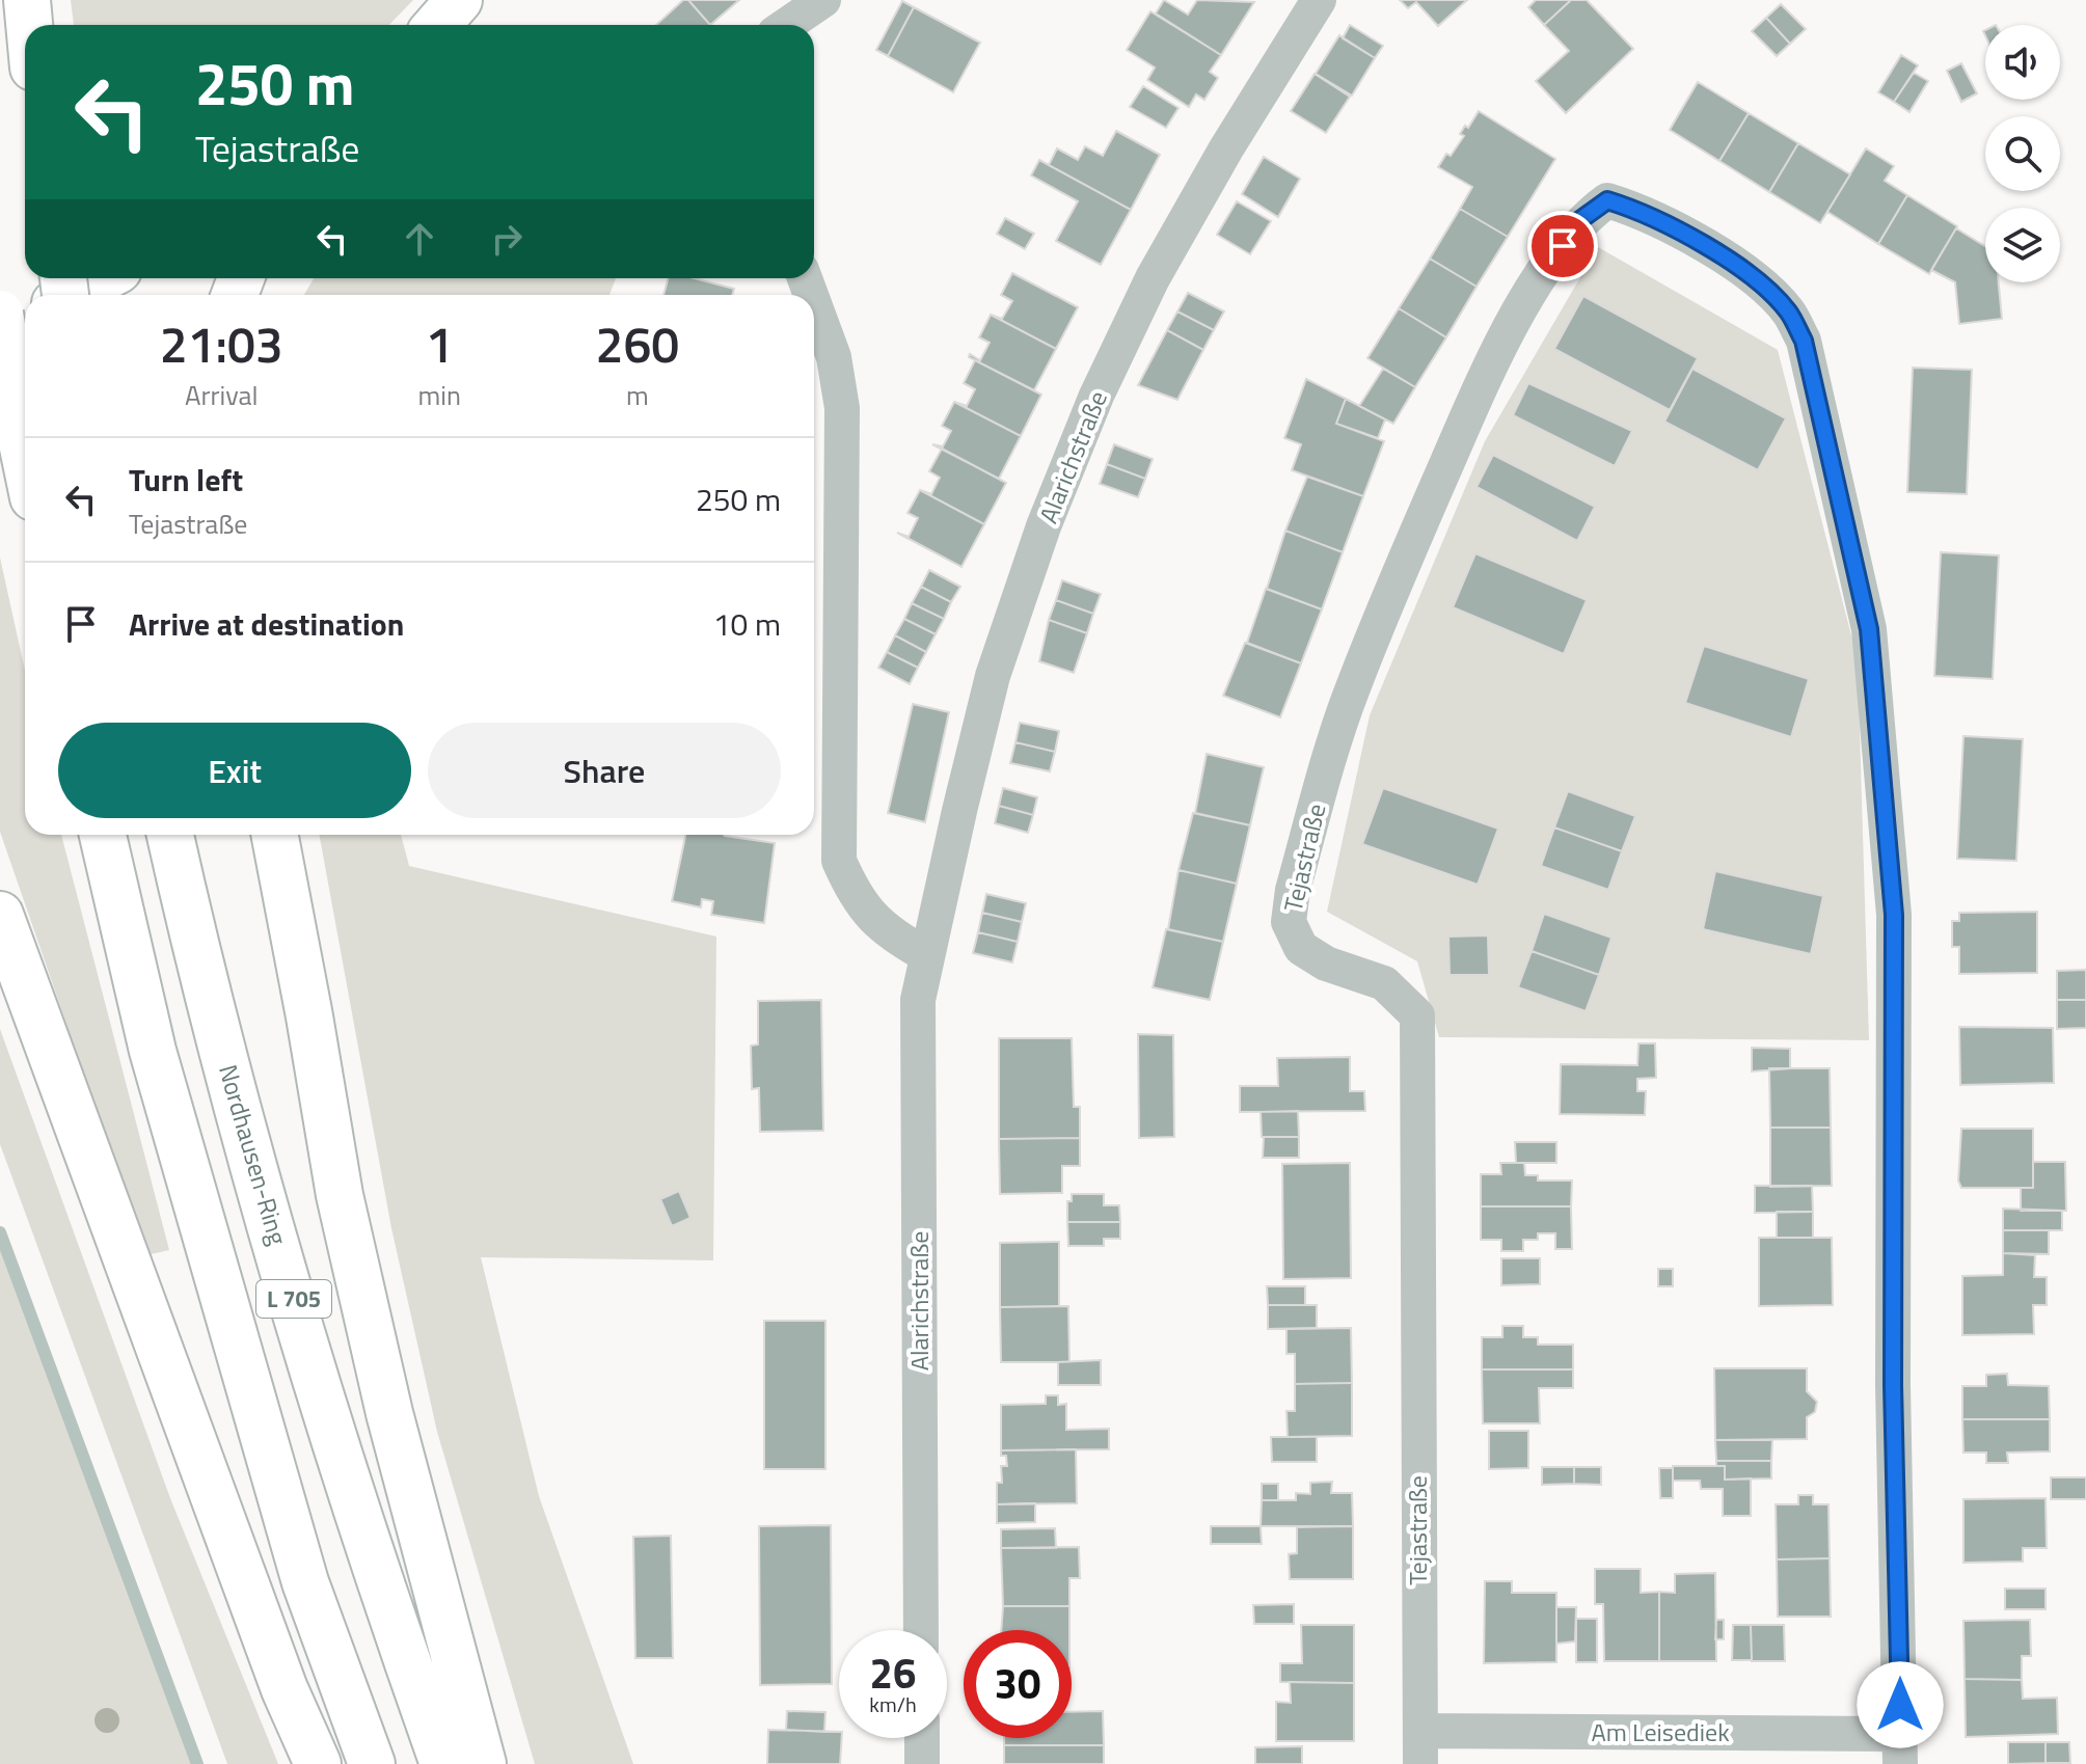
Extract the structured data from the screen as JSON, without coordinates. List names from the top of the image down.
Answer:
{
  "streets": {
    "main road": ["Nordhausen-Ring", "L 705"],
    "street": ["Alarichstraße", "Tejastraße", "Am Leisediek"]
  },
  "crossings": [
    ["Tejastraße", "Am Leisediek"]
  ],
  "page": {
    "turn": ["250 m", "Tejastraße"],
    "eta": [
      "21:03",
      "Arrival",
      "1",
      "min",
      "260",
      "m"
    ],
    "list": [
      {
        "name": "Turn left",
        "note": "Tejastraße",
        "value": "250 m"
      },
      {
        "name": "Arrive at destination",
        "value": "10 m"
      }
    ],
    "buttons": ["Exit", "Share"],
    "speed": "26 km/h",
    "limit": "30"
  }
}
